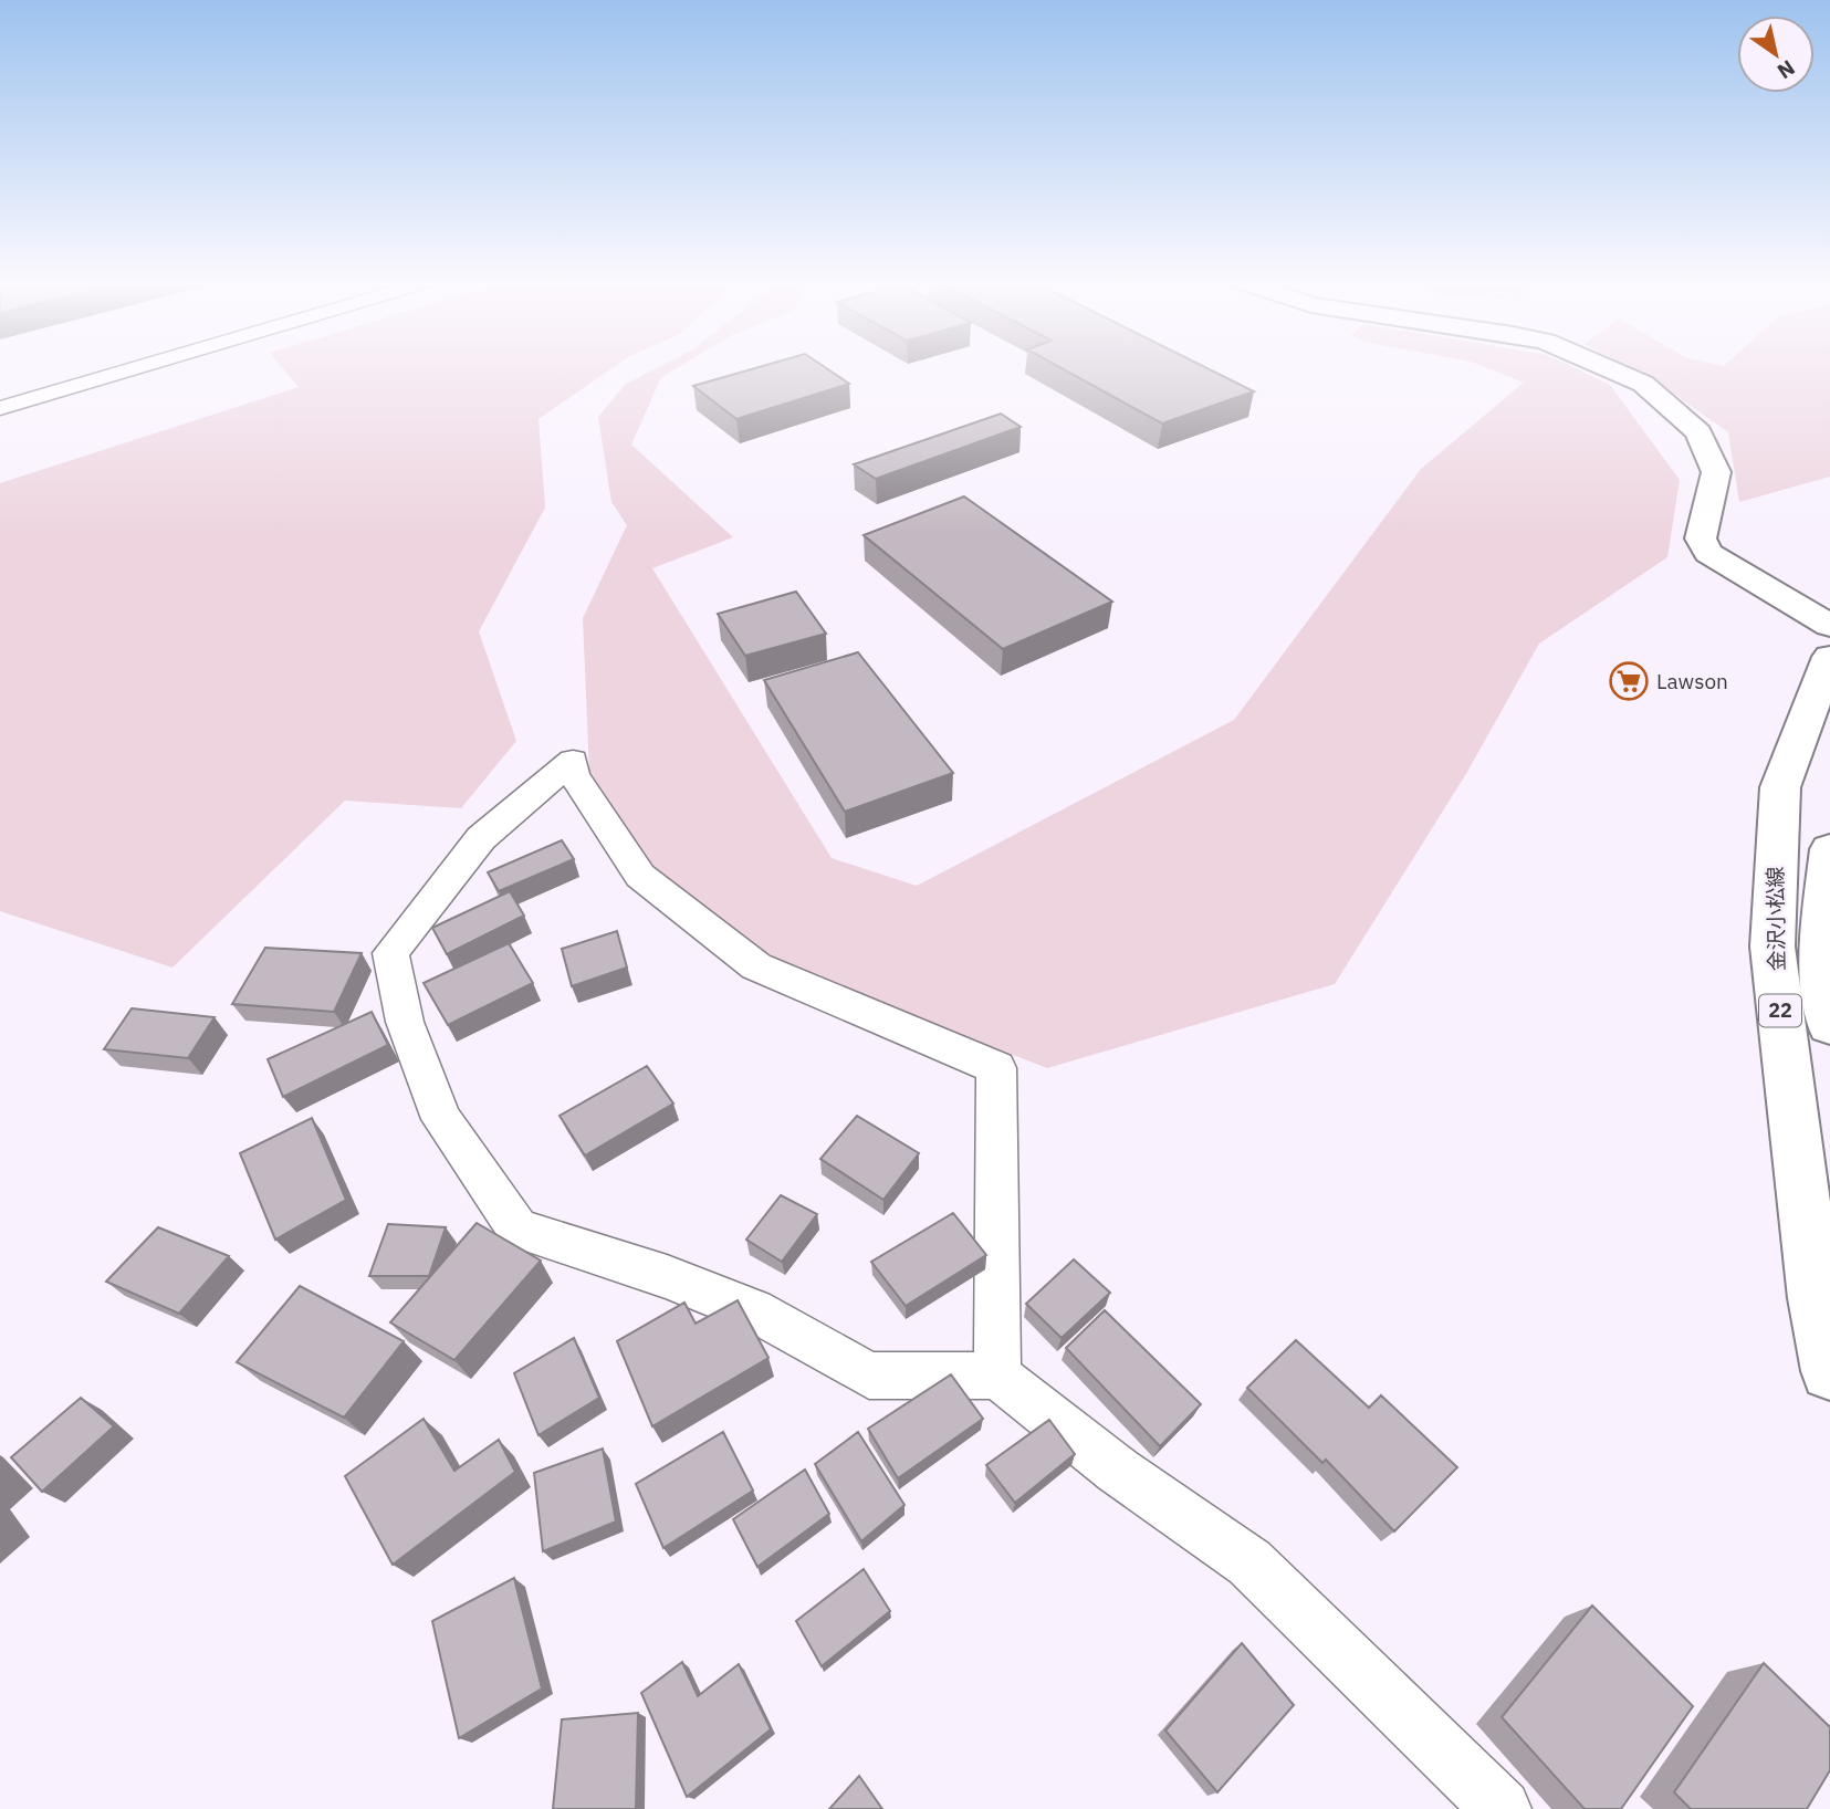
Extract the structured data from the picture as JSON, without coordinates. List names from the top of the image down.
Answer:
{
  "streets": {
    "street": ["金沢小松線", "22"]
  },
  "places": {
    "supermarket": ["Lawson"]
  },
  "north": "bottom right"
}
